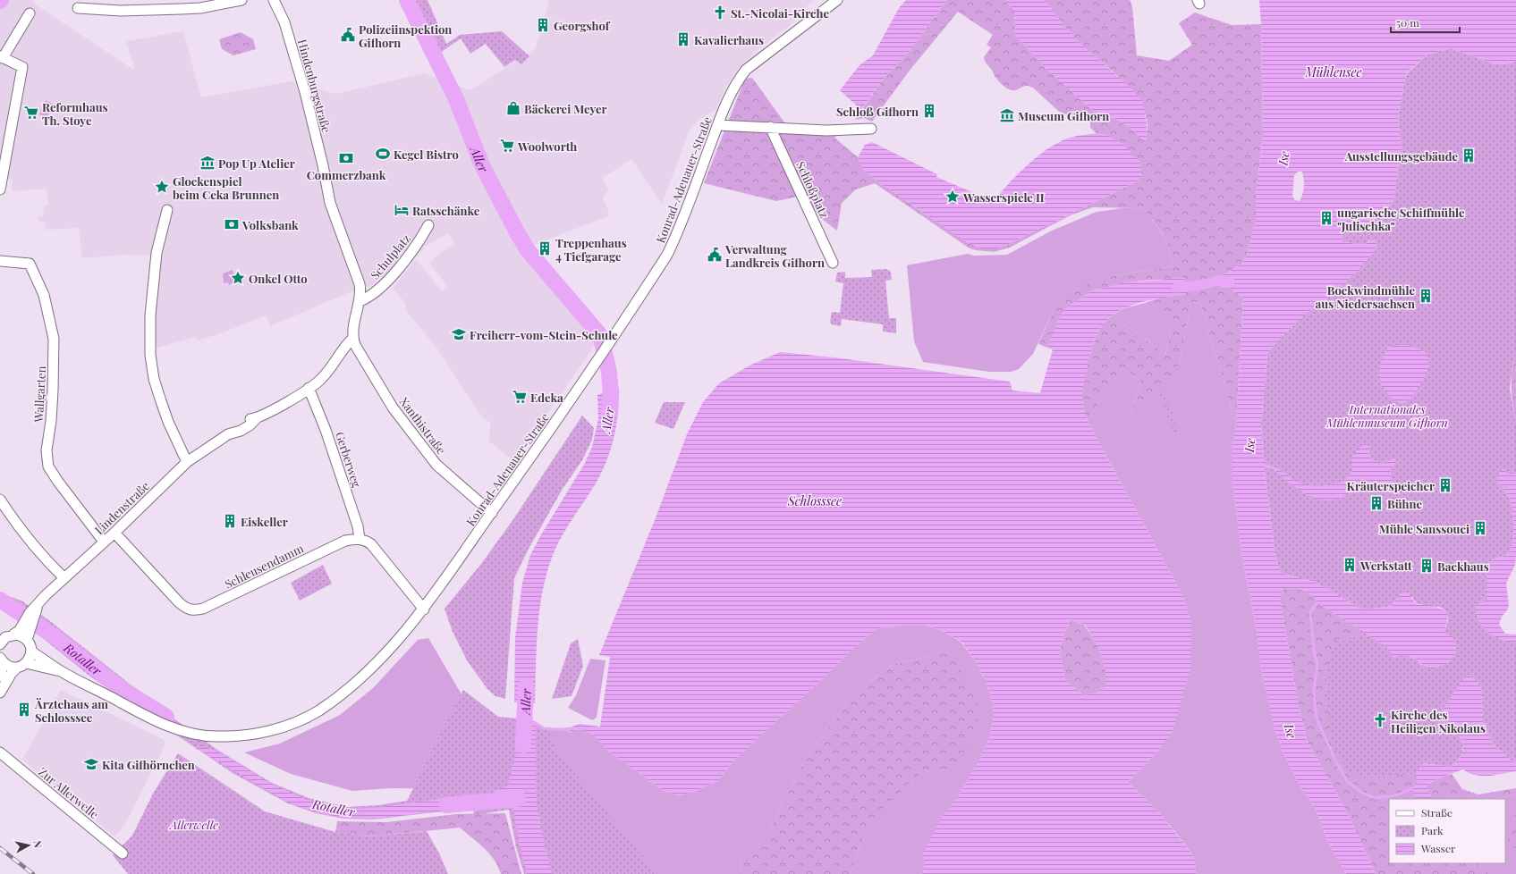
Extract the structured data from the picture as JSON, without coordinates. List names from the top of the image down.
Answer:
{
  "streets": {
    "street": [
      "Hindenburgstraße",
      "Konrad-Adenauer-Straße",
      "Schloßplatz",
      "Schulplatz",
      "Wallgarten",
      "Xanthistraße",
      "Gerberweg",
      "Lindenstraße",
      "Schleusendamm",
      "Zur Allerwelle"
    ]
  },
  "crossings": [
    ["Hindenburgstraße", "Schulplatz"],
    ["Konrad-Adenauer-Straße", "Xanthistraße"],
    ["Wallgarten", "Lindenstraße"],
    ["Xanthistraße", "Lindenstraße"],
    ["Gerberweg", "Lindenstraße"],
    ["Gerberweg", "Schleusendamm"],
    ["Lindenstraße", "Schleusendamm"]
  ],
  "water": [
    "Mühlensee",
    "Ise",
    "Aller",
    "Schlosssee",
    "Rotaller"
  ],
  "parks": ["Internationales Mühlenmuseum Gifhorn", "Allerwelle"],
  "places": {
    "church": ["St.-Nicolai-Kirche", "Kirche des Heiligen Nikolaus"],
    "building": [
      "Georgshof",
      "Kavalierhaus",
      "Schloß Gifhorn",
      "Ausstellungsgebäude",
      "ungarische Schiffmühle \"Julischka\"",
      "Treppenhaus 4 Tiefgarage",
      "Bockwindmühle aus Niedersachsen",
      "Kräuterspeicher",
      "Bühne",
      "Eiskeller",
      "Mühle Sanssouci",
      "Werkstatt",
      "Backhaus",
      "Ärztehaus am Schlosssee"
    ],
    "public building": ["Polizeiinspektion Gifhorn", "Verwaltung Landkreis Gifhorn"],
    "shop": ["Bäckerei Meyer"],
    "supermarket": ["Reformhaus Th. Stoye", "Woolworth", "Edeka"],
    "museum": ["Museum Gifhorn", "Pop Up Atelier"],
    "sports": ["Kegel Bistro"],
    "bank": ["Commerzbank", "Volksbank"],
    "place": ["Glockenspiel beim Ceka Brunnen", "Wasserspiele II", "Onkel Otto"],
    "hotel": ["Ratsschänke"],
    "school or university": ["Freiherr-vom-Stein-Schule", "Kita Gifhörnchen"]
  },
  "legend": ["Straße", "Park", "Wasser"],
  "scale_bar": "50 m",
  "north": "right"
}
